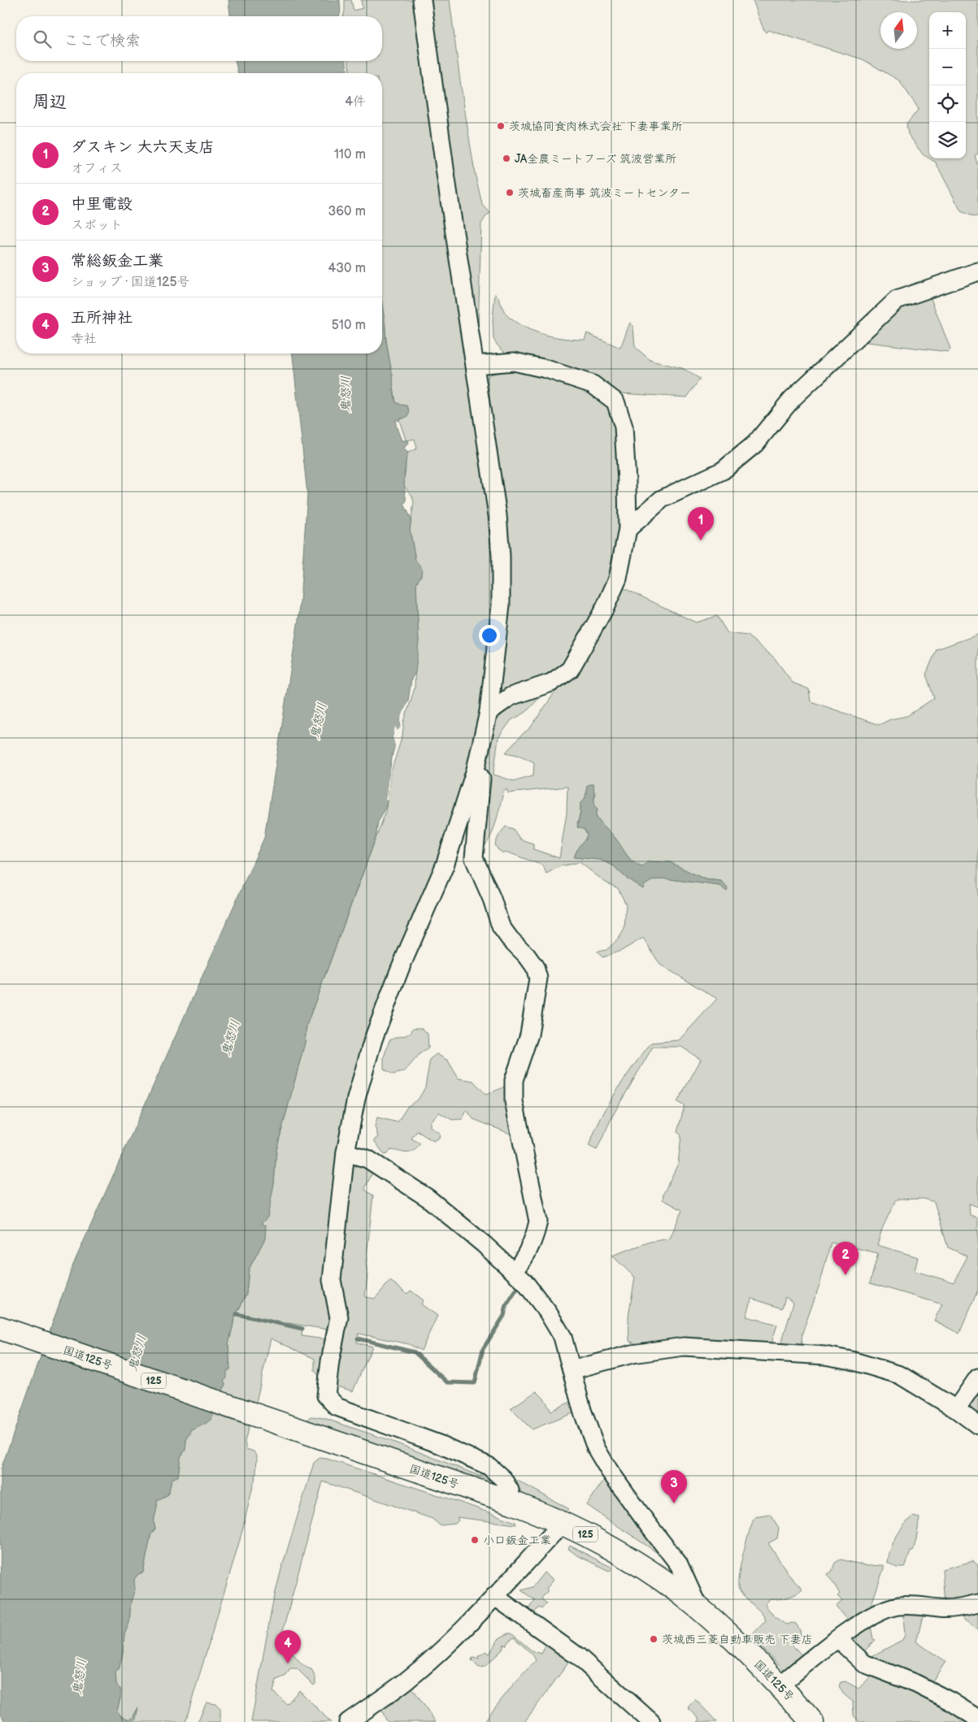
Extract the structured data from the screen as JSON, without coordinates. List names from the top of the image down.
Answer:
{
  "streets": {
    "highway": ["国道125号", "125"]
  },
  "water": ["鬼怒川"],
  "places": [
    "茨城協同食肉株式会社 下妻事業所",
    "JA全農ミートフーズ 筑波営業所",
    "茨城畜産商事 筑波ミートセンター",
    "小口鈑金工業",
    "茨城西三菱自動車販売 下妻店"
  ],
  "north": "top",
  "page": {
    "map_buttons": ["+", "−"],
    "search": "ここで検索",
    "heading": ["周辺", "4件"],
    "list": [
      {
        "mark": "1",
        "name": "ダスキン 大六天支店",
        "note": "オフィス",
        "value": "110 m"
      },
      {
        "mark": "2",
        "name": "中里電設",
        "note": "スポット",
        "value": "360 m"
      },
      {
        "mark": "3",
        "name": "常総鈑金工業",
        "note": "ショップ · 国道125号",
        "value": "430 m"
      },
      {
        "mark": "4",
        "name": "五所神社",
        "note": "寺社",
        "value": "510 m"
      }
    ],
    "pins": [
      "1",
      "2",
      "3",
      "4"
    ]
  }
}
